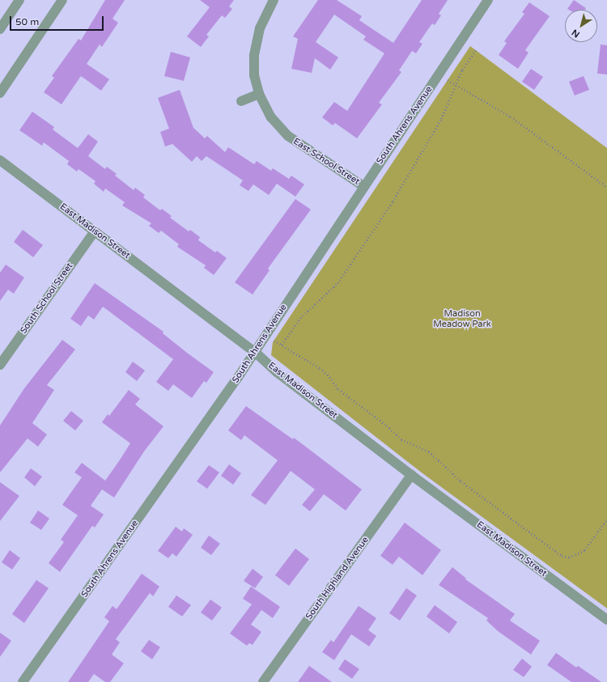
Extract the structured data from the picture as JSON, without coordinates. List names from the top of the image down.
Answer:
{
  "streets": {
    "street": [
      "South Ahrens Avenue",
      "East School Street",
      "East Madison Street",
      "South School Street",
      "South Highland Avenue"
    ]
  },
  "crossings": [
    ["South Ahrens Avenue", "East School Street"],
    ["South Ahrens Avenue", "East Madison Street"],
    ["East Madison Street", "South School Street"],
    ["East Madison Street", "South Highland Avenue"]
  ],
  "parks": ["Madison Meadow Park"],
  "scale_bar": "50 m",
  "north": "bottom left"
}
